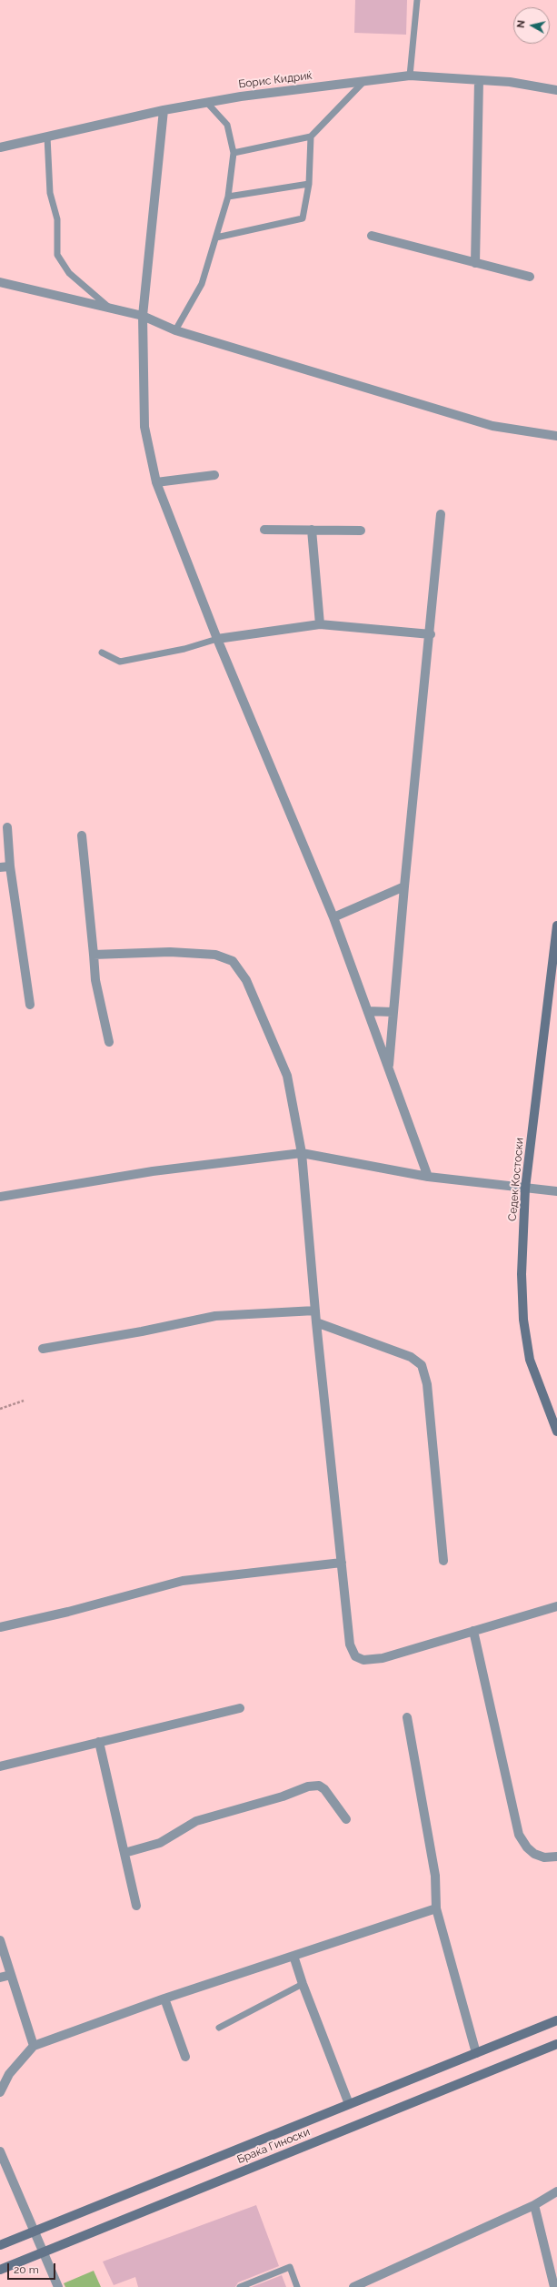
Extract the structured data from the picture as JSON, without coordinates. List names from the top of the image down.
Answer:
{
  "streets": {
    "main road": ["Седек Костоски", "Браќа Гиноски"],
    "street": ["Борис Кидриќ"]
  },
  "scale_bar": "20 m",
  "north": "left"
}
